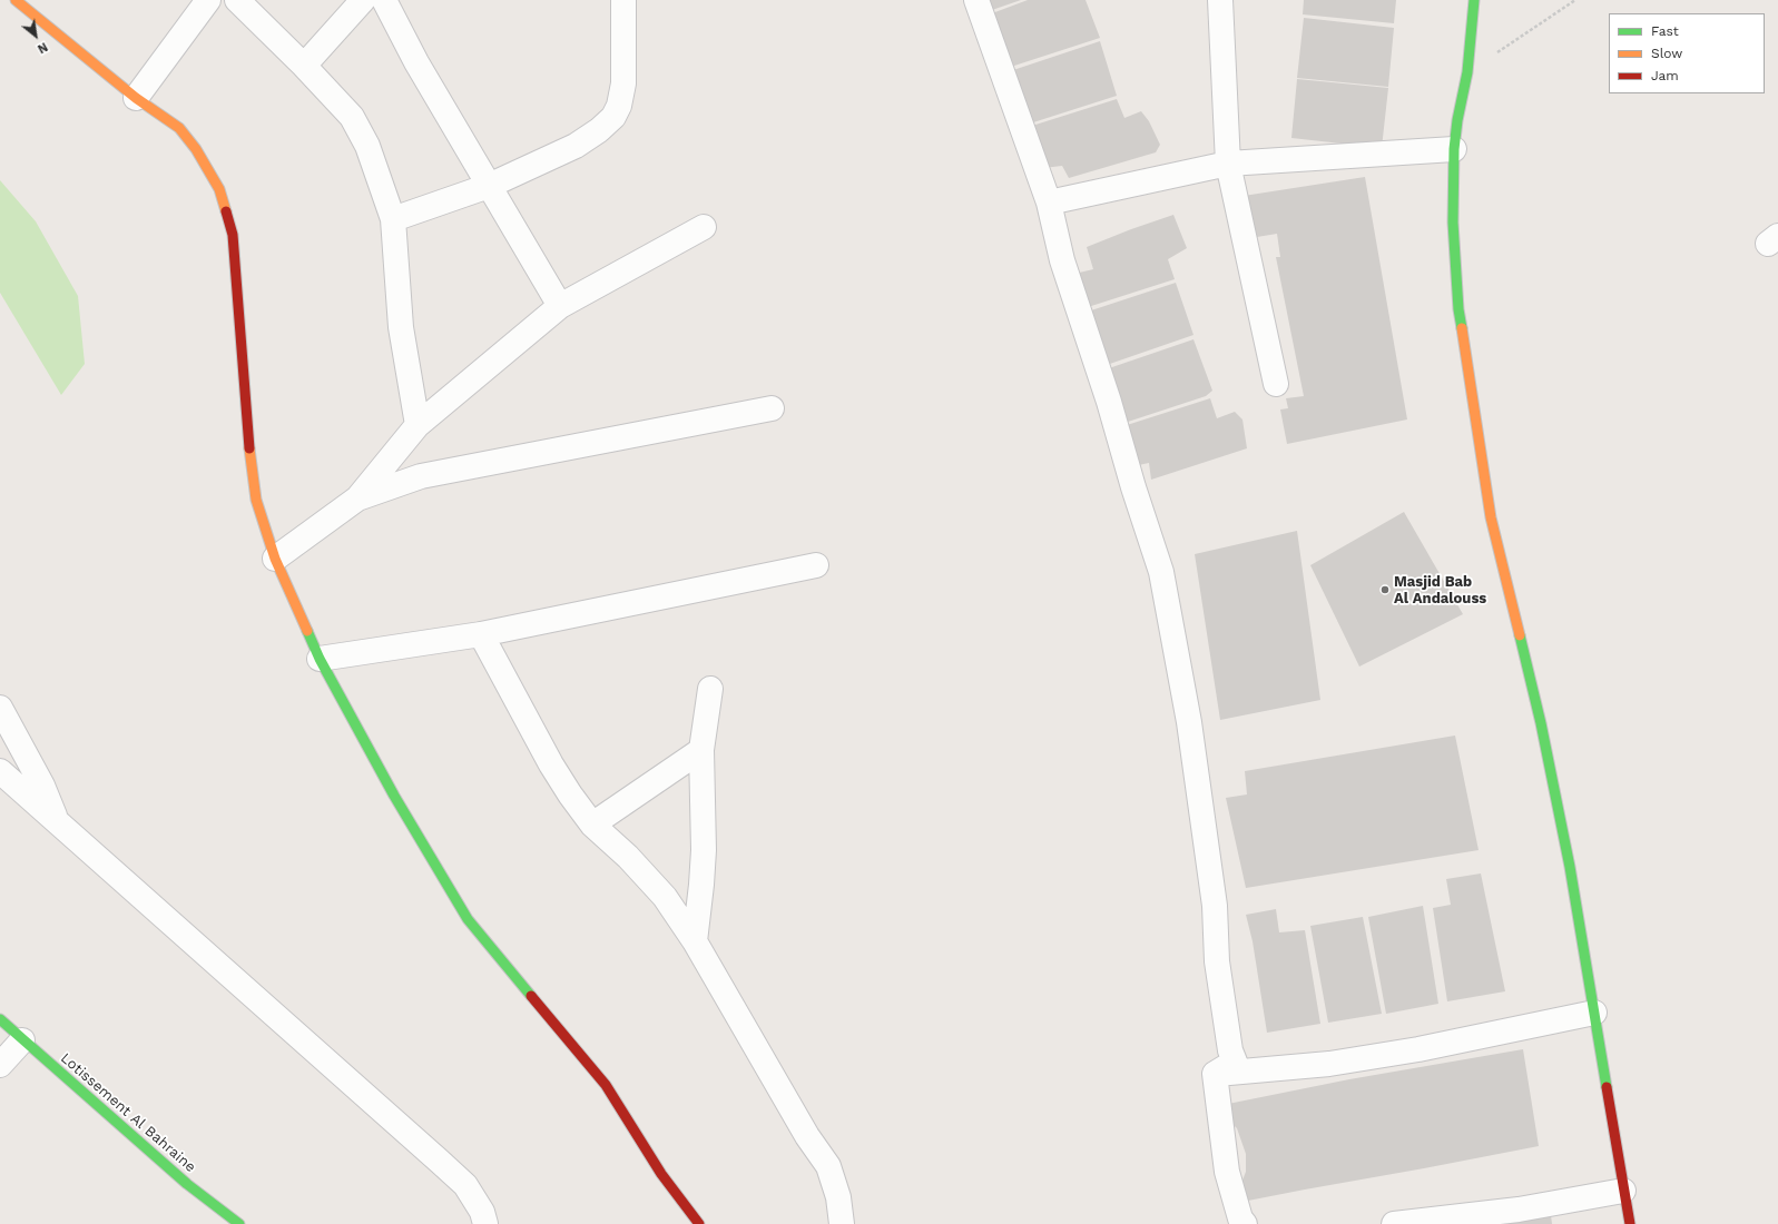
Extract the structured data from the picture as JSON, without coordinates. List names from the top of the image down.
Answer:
{
  "streets": {
    "street": ["Lotissement Al Bahraine"]
  },
  "places": ["Masjid Bab Al Andalouss"],
  "legend": ["Fast", "Slow", "Jam"],
  "north": "bottom right"
}
